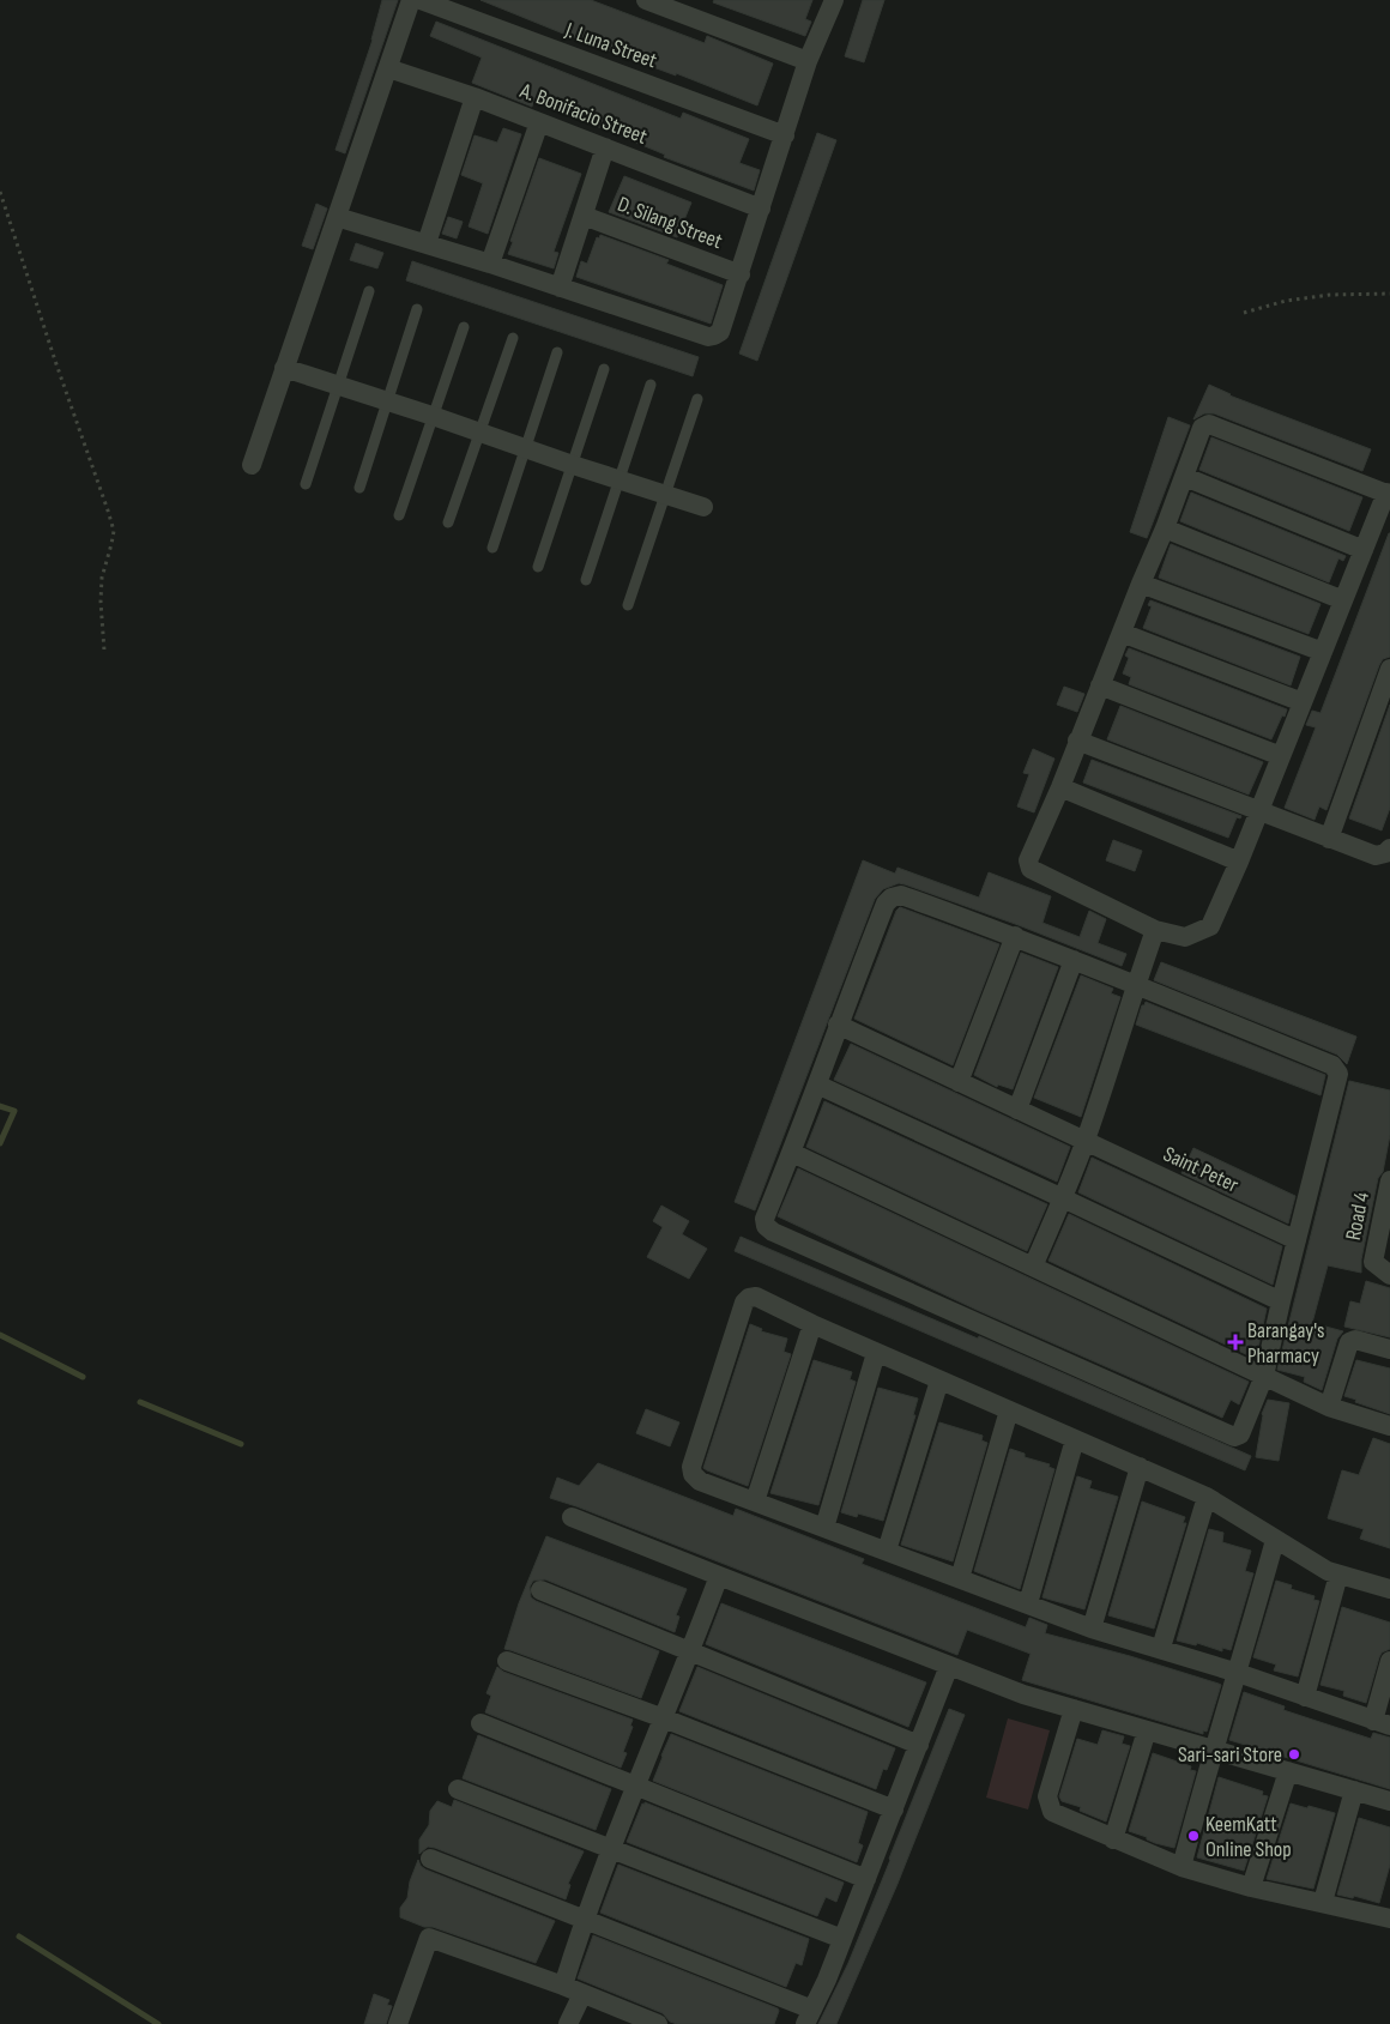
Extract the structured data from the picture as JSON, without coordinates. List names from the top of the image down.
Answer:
{
  "streets": {
    "street": [
      "J. Luna Street",
      "A. Bonifacio Street",
      "D. Silang Street",
      "Saint Peter",
      "Road 4"
    ]
  },
  "places": {
    "health": ["Barangay's Pharmacy"],
    "other": ["Sari-sari Store", "KeemKatt Online Shop"]
  }
}
